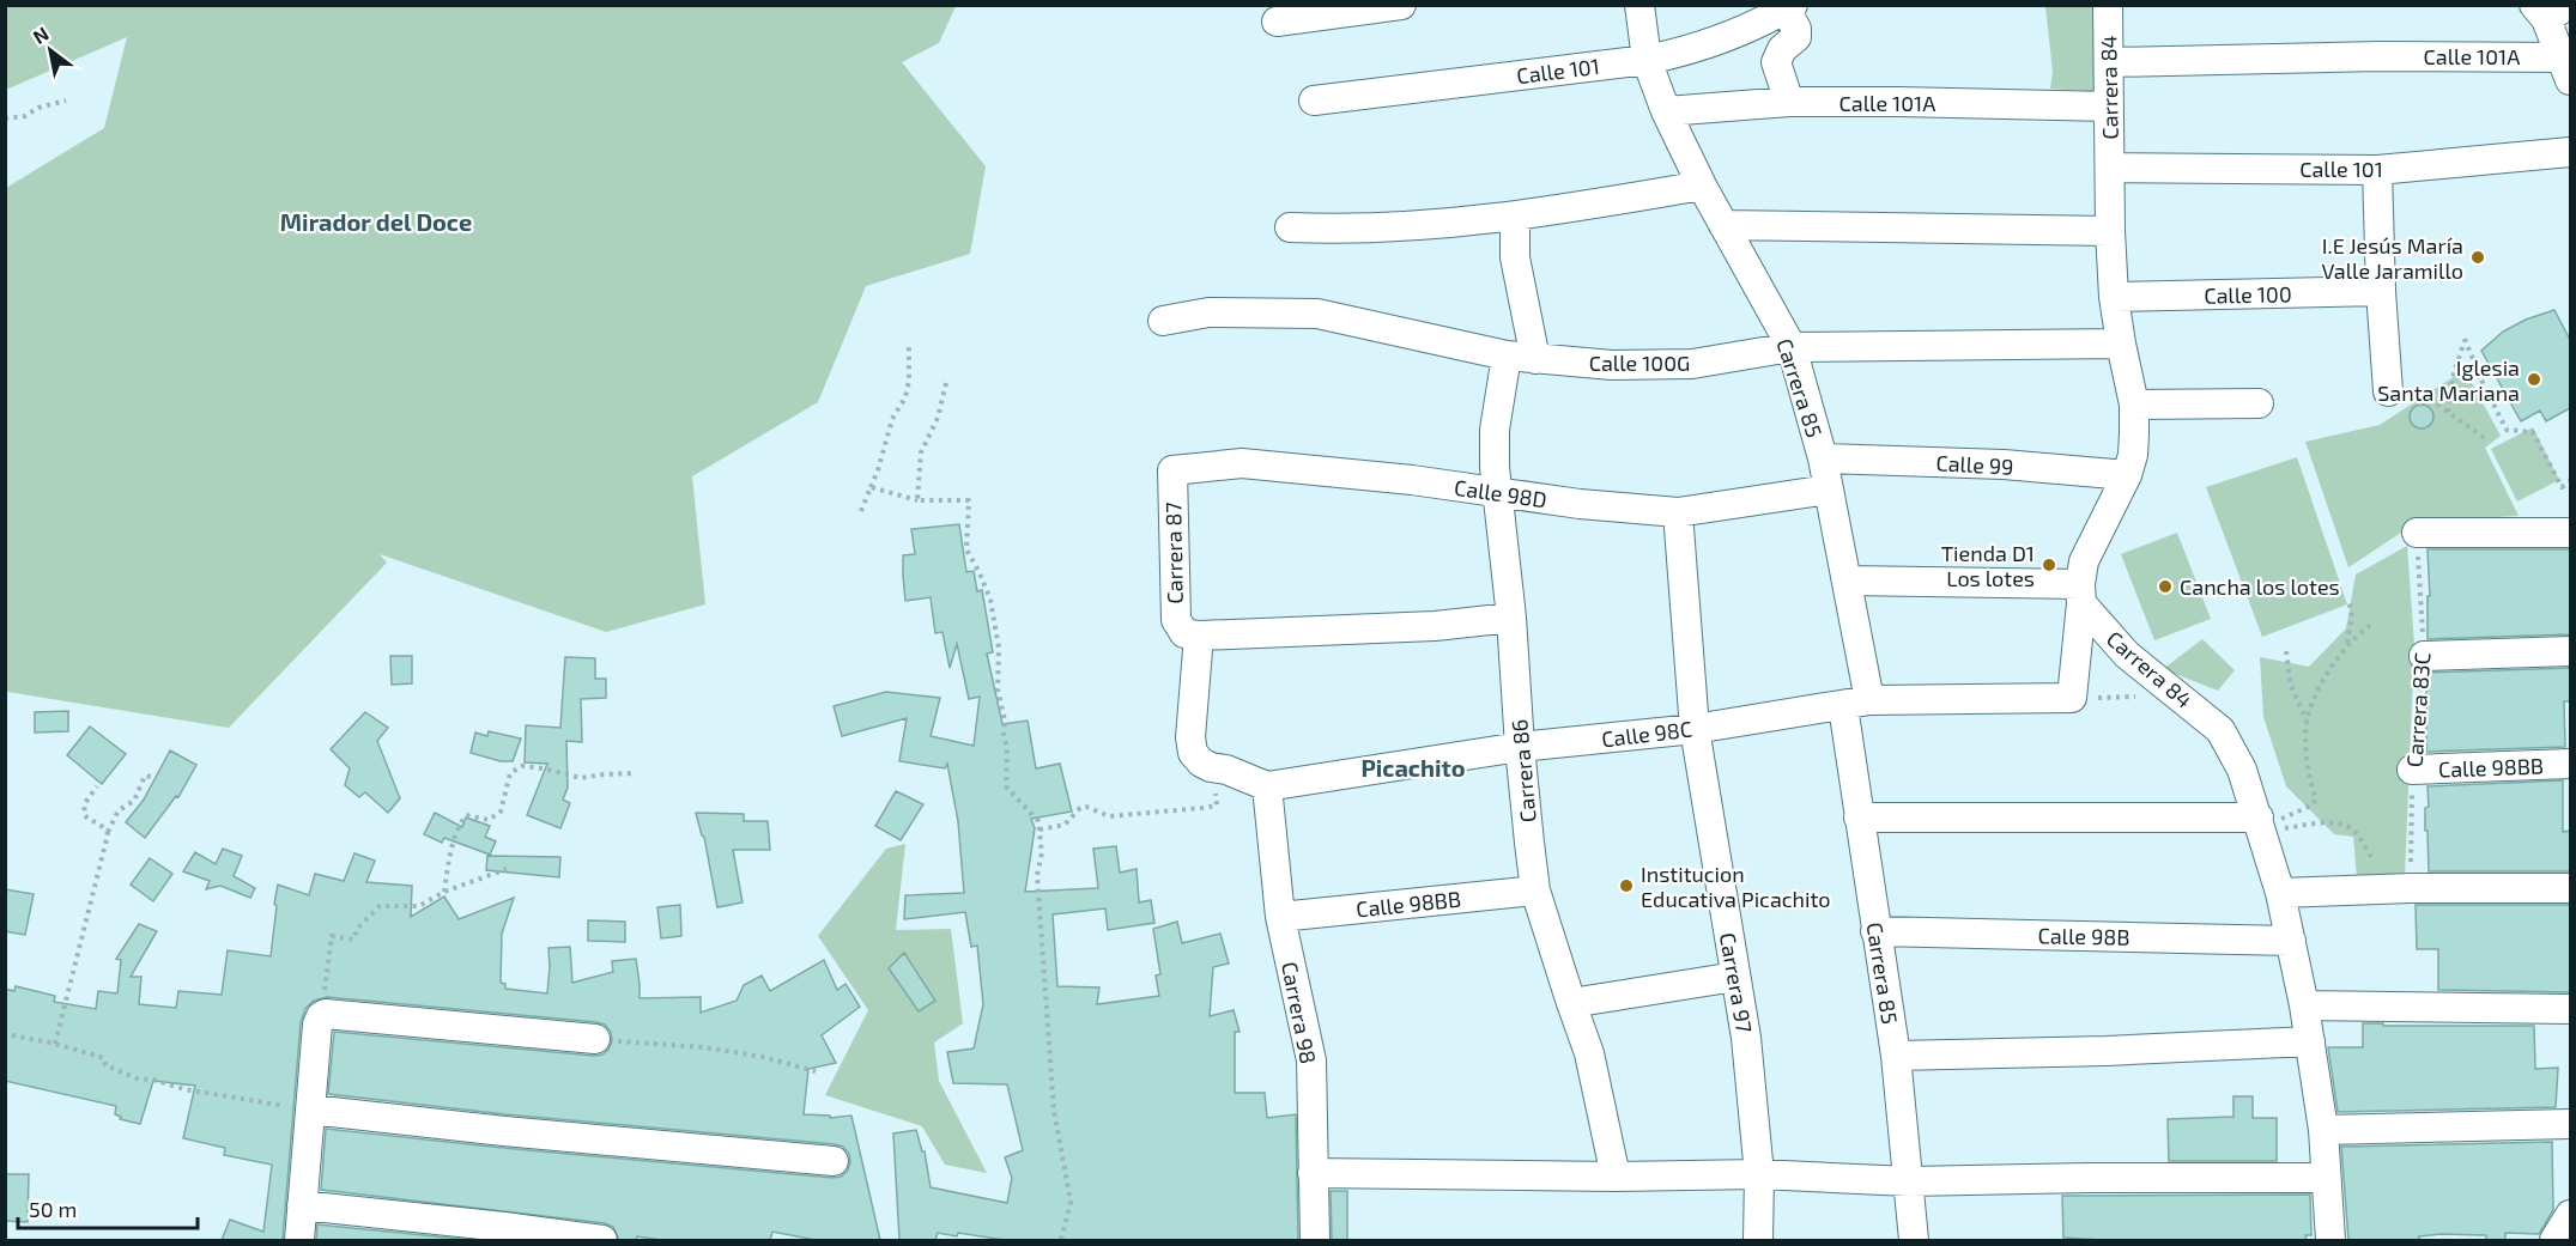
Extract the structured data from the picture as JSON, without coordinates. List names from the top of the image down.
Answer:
{
  "streets": {
    "street": [
      "Calle 101A",
      "Calle 101",
      "Carrera 84",
      "Calle 100",
      "Calle 100G",
      "Carrera 85",
      "Calle 99",
      "Calle 98D",
      "Carrera 87",
      "Calle 98C",
      "Calle 98BB",
      "Carrera 86",
      "Calle 98B",
      "Carrera 97",
      "Carrera 98"
    ],
    "path": ["Carrera 83C"]
  },
  "crossings": [
    ["Calle 101A", "Carrera 84"],
    ["Calle 101A", "Carrera 85"],
    ["Calle 101", "Carrera 84"],
    ["Calle 101", "Carrera 85"],
    ["Carrera 84", "Calle 100"],
    ["Carrera 84", "Calle 100G"],
    ["Carrera 84", "Calle 99"],
    ["Carrera 84", "Calle 98B"],
    ["Calle 100G", "Carrera 85"],
    ["Calle 100G", "Carrera 86"],
    ["Carrera 85", "Calle 99"],
    ["Carrera 85", "Calle 98D"],
    ["Carrera 85", "Calle 98C"],
    ["Carrera 85", "Calle 98B"],
    ["Calle 98D", "Carrera 87"],
    ["Calle 98D", "Carrera 86"],
    ["Calle 98D", "Carrera 97"],
    ["Carrera 83C", "Calle 98BB"],
    ["Calle 98C", "Carrera 86"],
    ["Calle 98C", "Carrera 97"],
    ["Calle 98C", "Carrera 98"],
    ["Calle 98BB", "Carrera 86"],
    ["Calle 98BB", "Carrera 98"]
  ],
  "districts": ["Mirador del Doce", "Picachito"],
  "places": [
    "I.E Jesús María Valle Jaramillo",
    "Iglesia Santa Mariana",
    "Tienda D1 Los lotes",
    "Cancha los lotes",
    "Institucion Educativa Picachito"
  ],
  "scale_bar": "50 m",
  "north": "top left"
}
